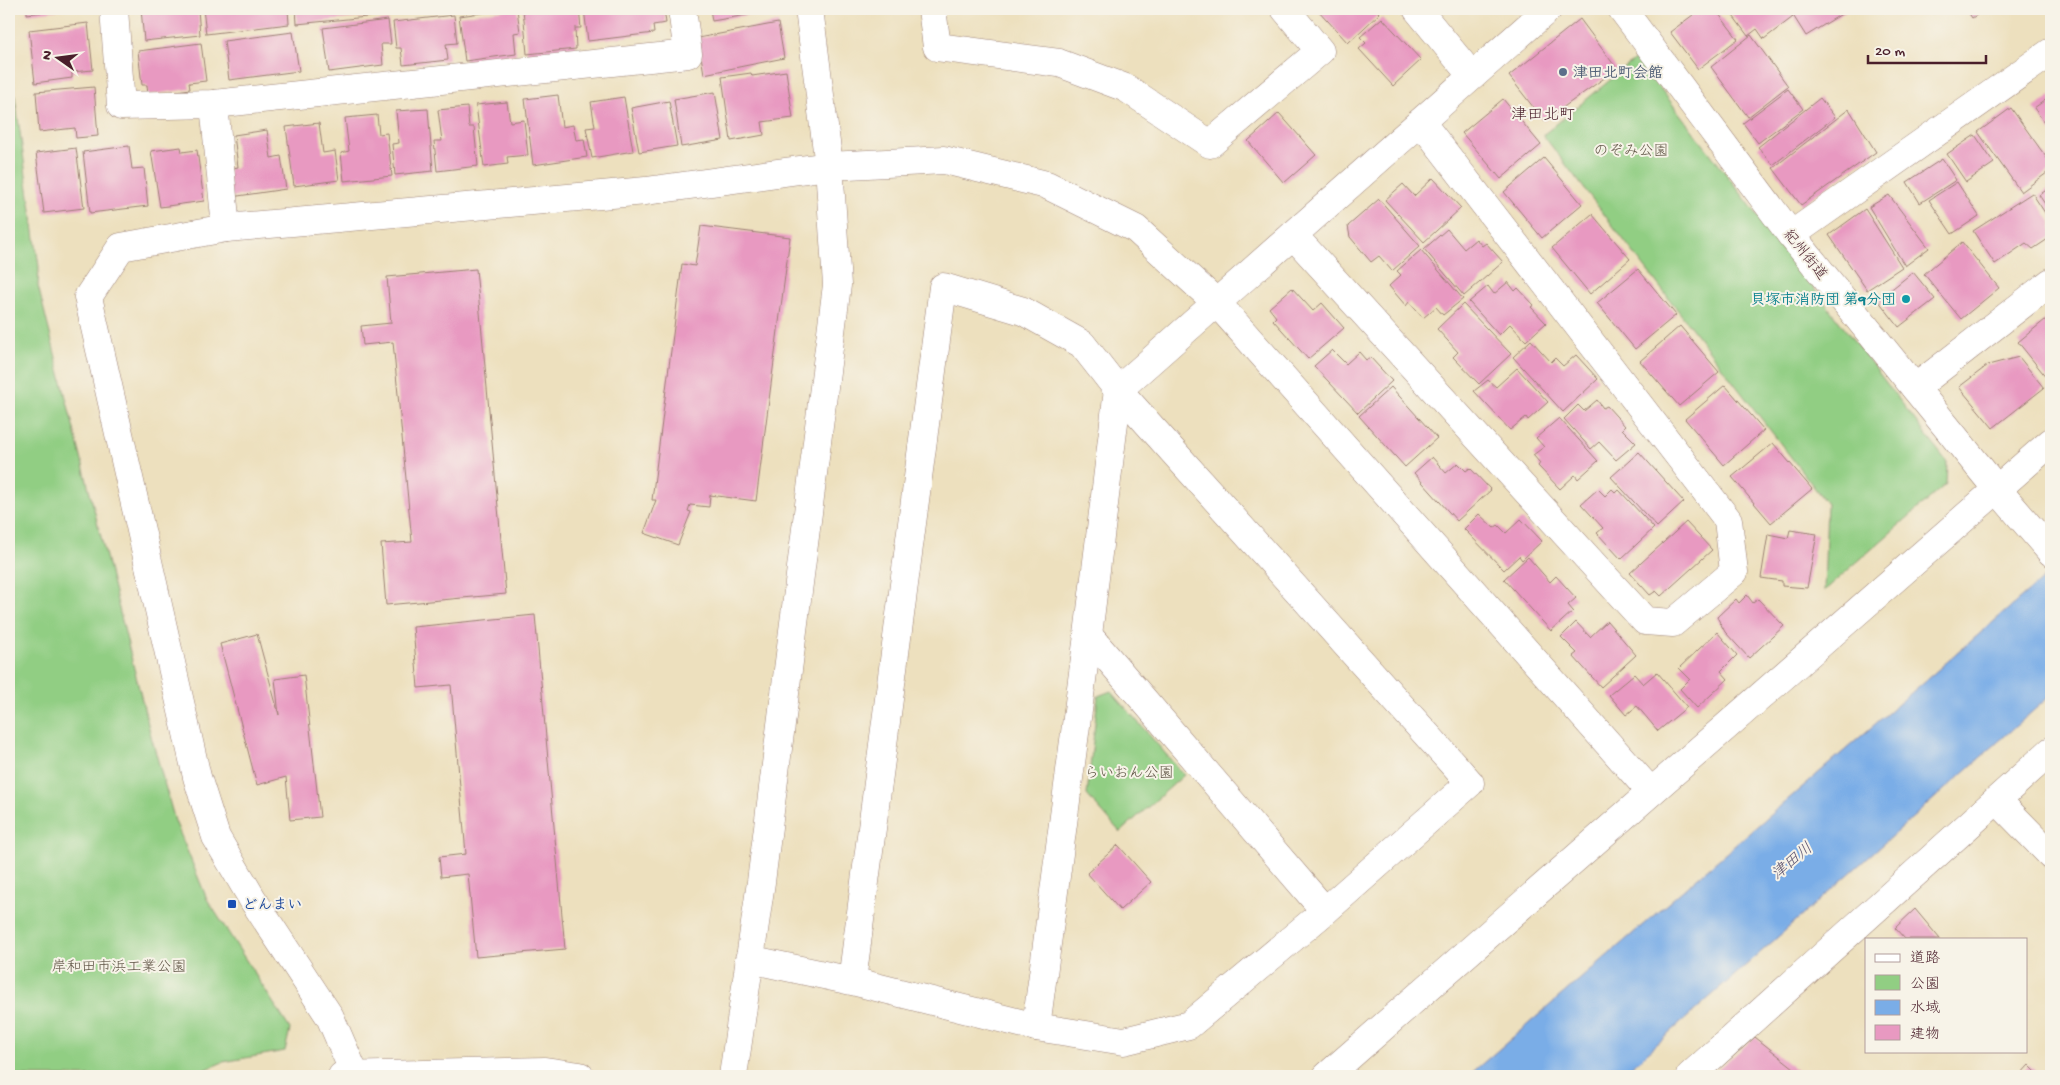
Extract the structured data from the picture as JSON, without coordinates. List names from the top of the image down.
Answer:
{
  "streets": {
    "street": ["紀州街道"]
  },
  "districts": ["津田北町"],
  "water": ["津田川"],
  "parks": ["のぞみ公園", "らいおん公園", "岸和田市浜工業公園"],
  "places": {
    "other": ["津田北町会館", "貝塚市消防団 第9分団"],
    "transit": ["どんまい"]
  },
  "legend": [
    "道路",
    "公園",
    "水域",
    "建物"
  ],
  "scale_bar": "20 m",
  "north": "left"
}
